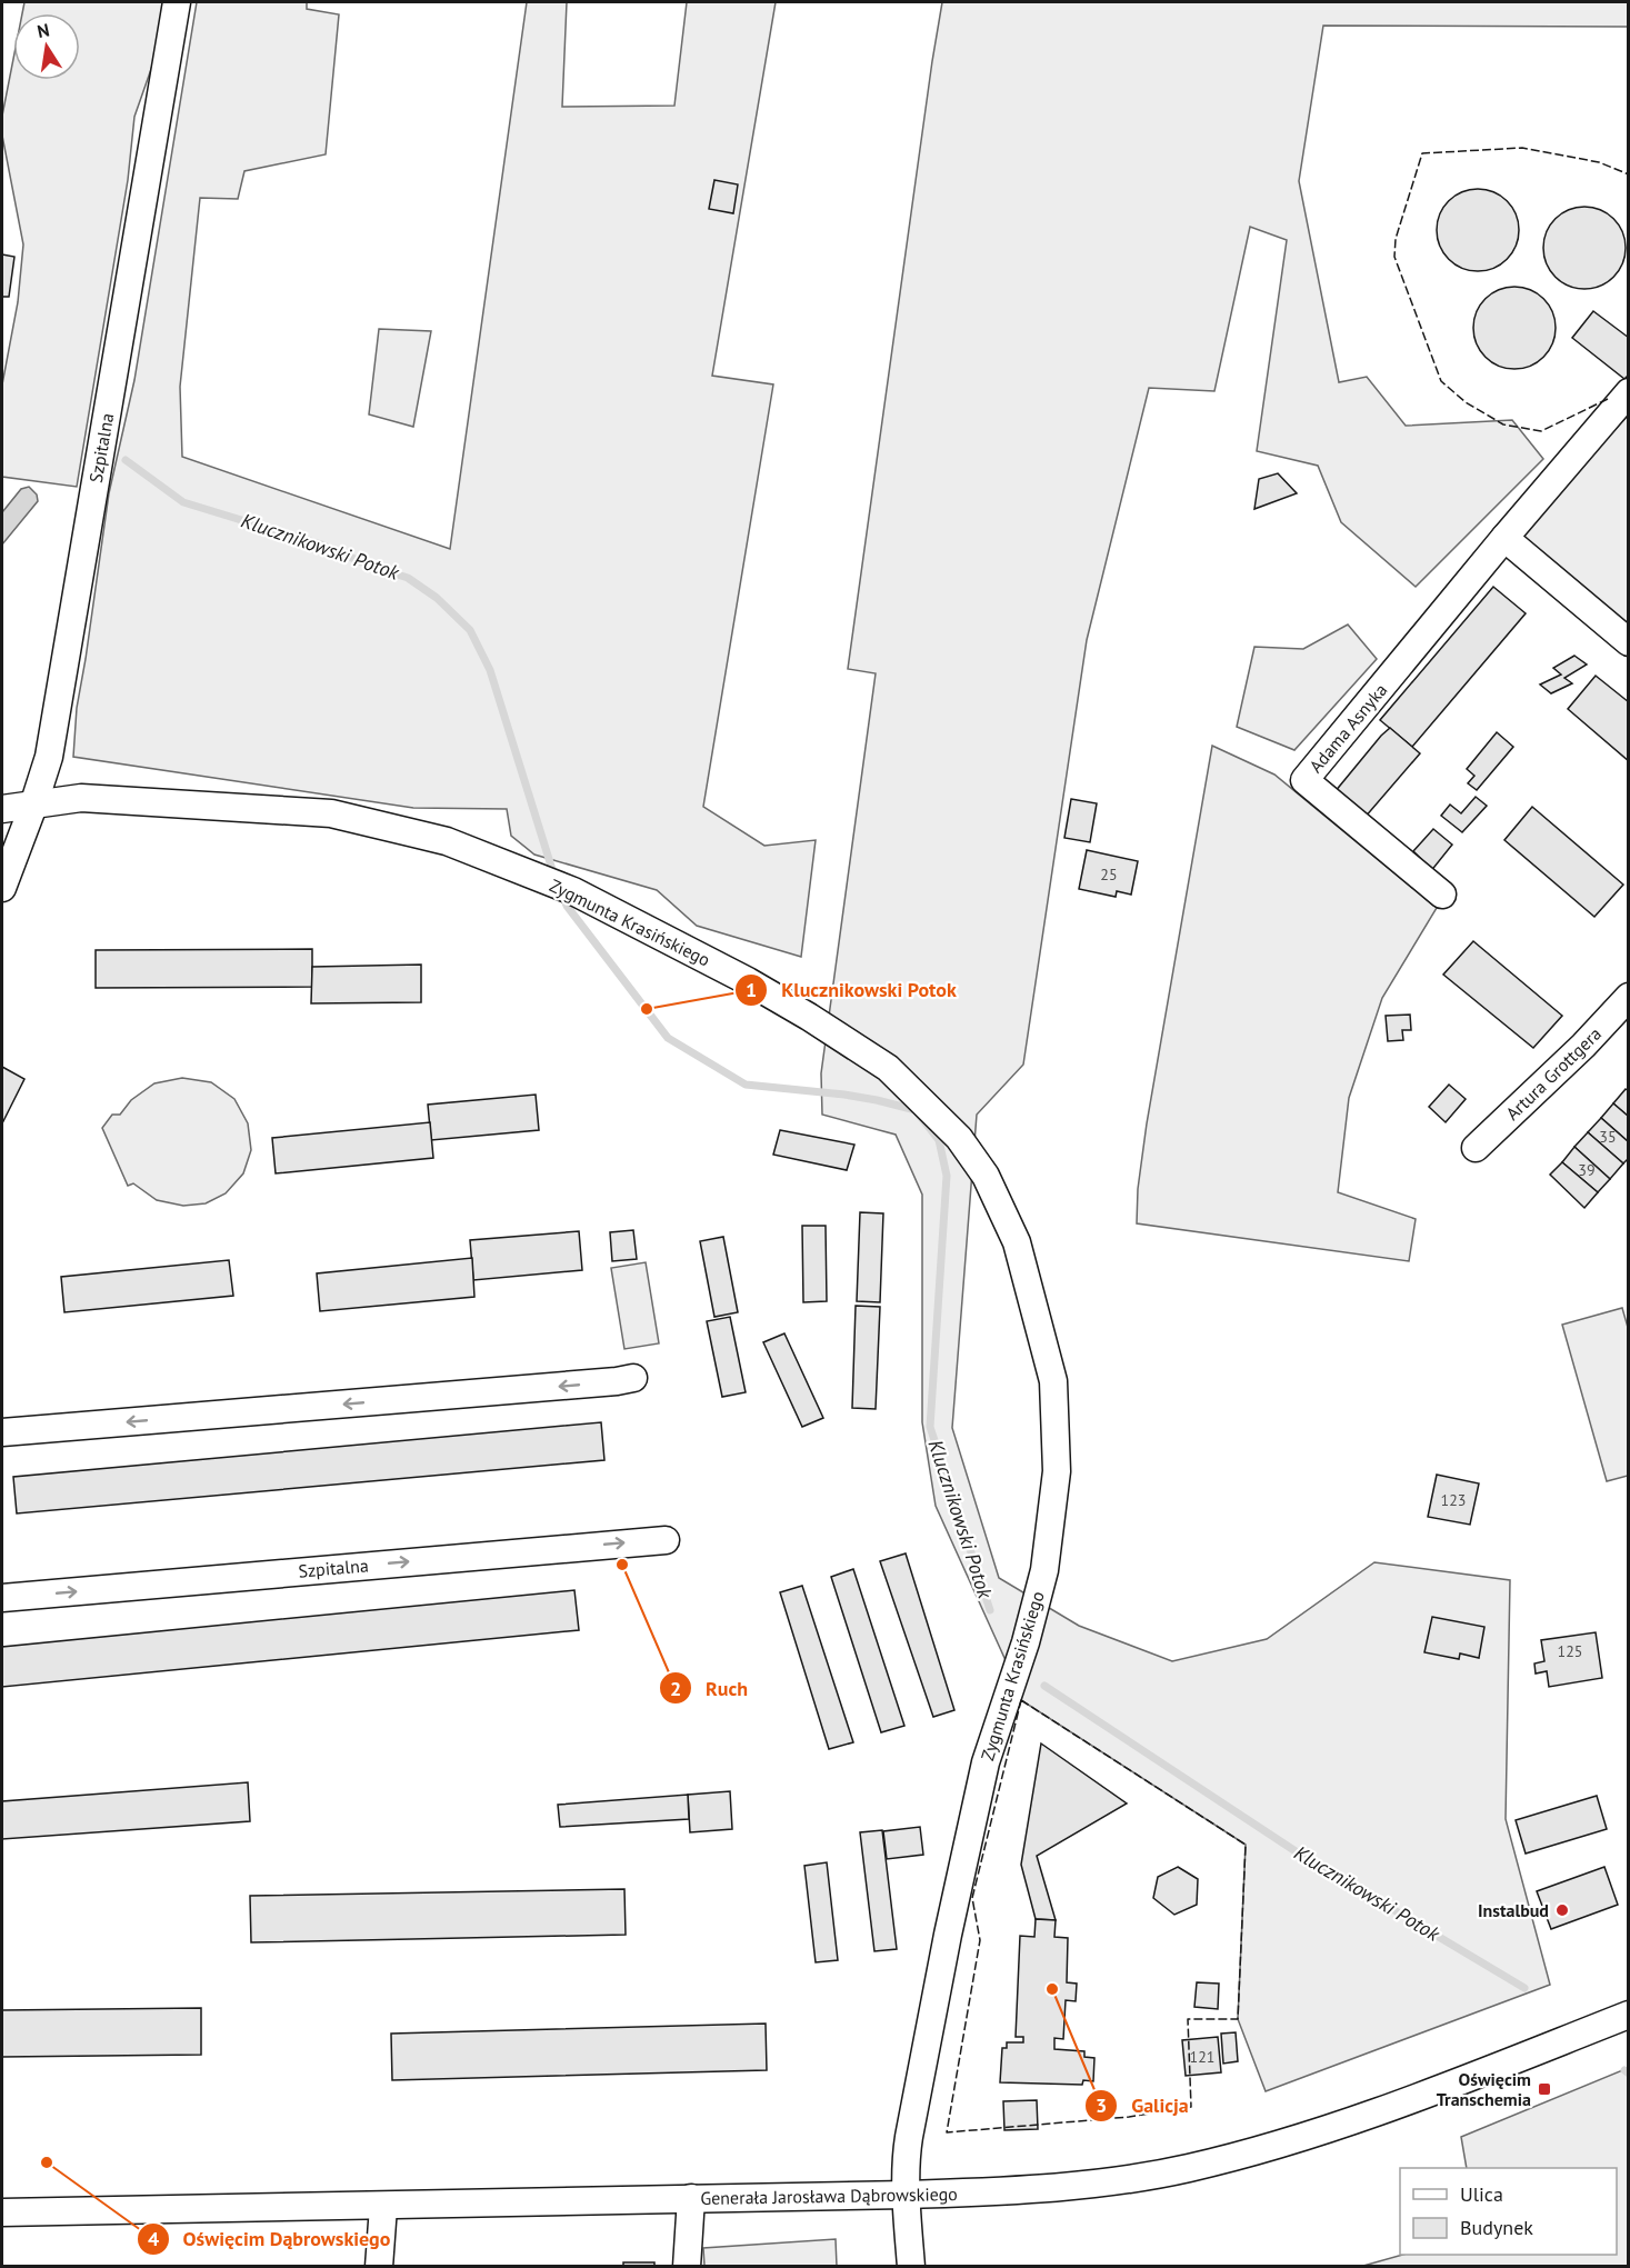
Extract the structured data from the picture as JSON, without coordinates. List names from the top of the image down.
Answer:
{
  "streets": {
    "street": [
      "Szpitalna",
      "Adama Asnyka",
      "Zygmunta Krasińskiego",
      "Artura Grottgera",
      "Generała Jarosława Dąbrowskiego"
    ]
  },
  "crossings": [
    ["Szpitalna", "Zygmunta Krasińskiego"],
    ["Zygmunta Krasińskiego", "Generała Jarosława Dąbrowskiego"]
  ],
  "water": ["Klucznikowski Potok"],
  "places": {
    "other": [
      "Klucznikowski Potok",
      "Ruch",
      "Instalbud",
      "Galicja",
      "Oświęcim Dąbrowskiego"
    ],
    "transit": ["Oświęcim Transchemia"]
  },
  "house_numbers": [
    "25",
    "35",
    "39",
    "123",
    "125",
    "121"
  ],
  "legend": ["Ulica", "Budynek"],
  "north": "top"
}
